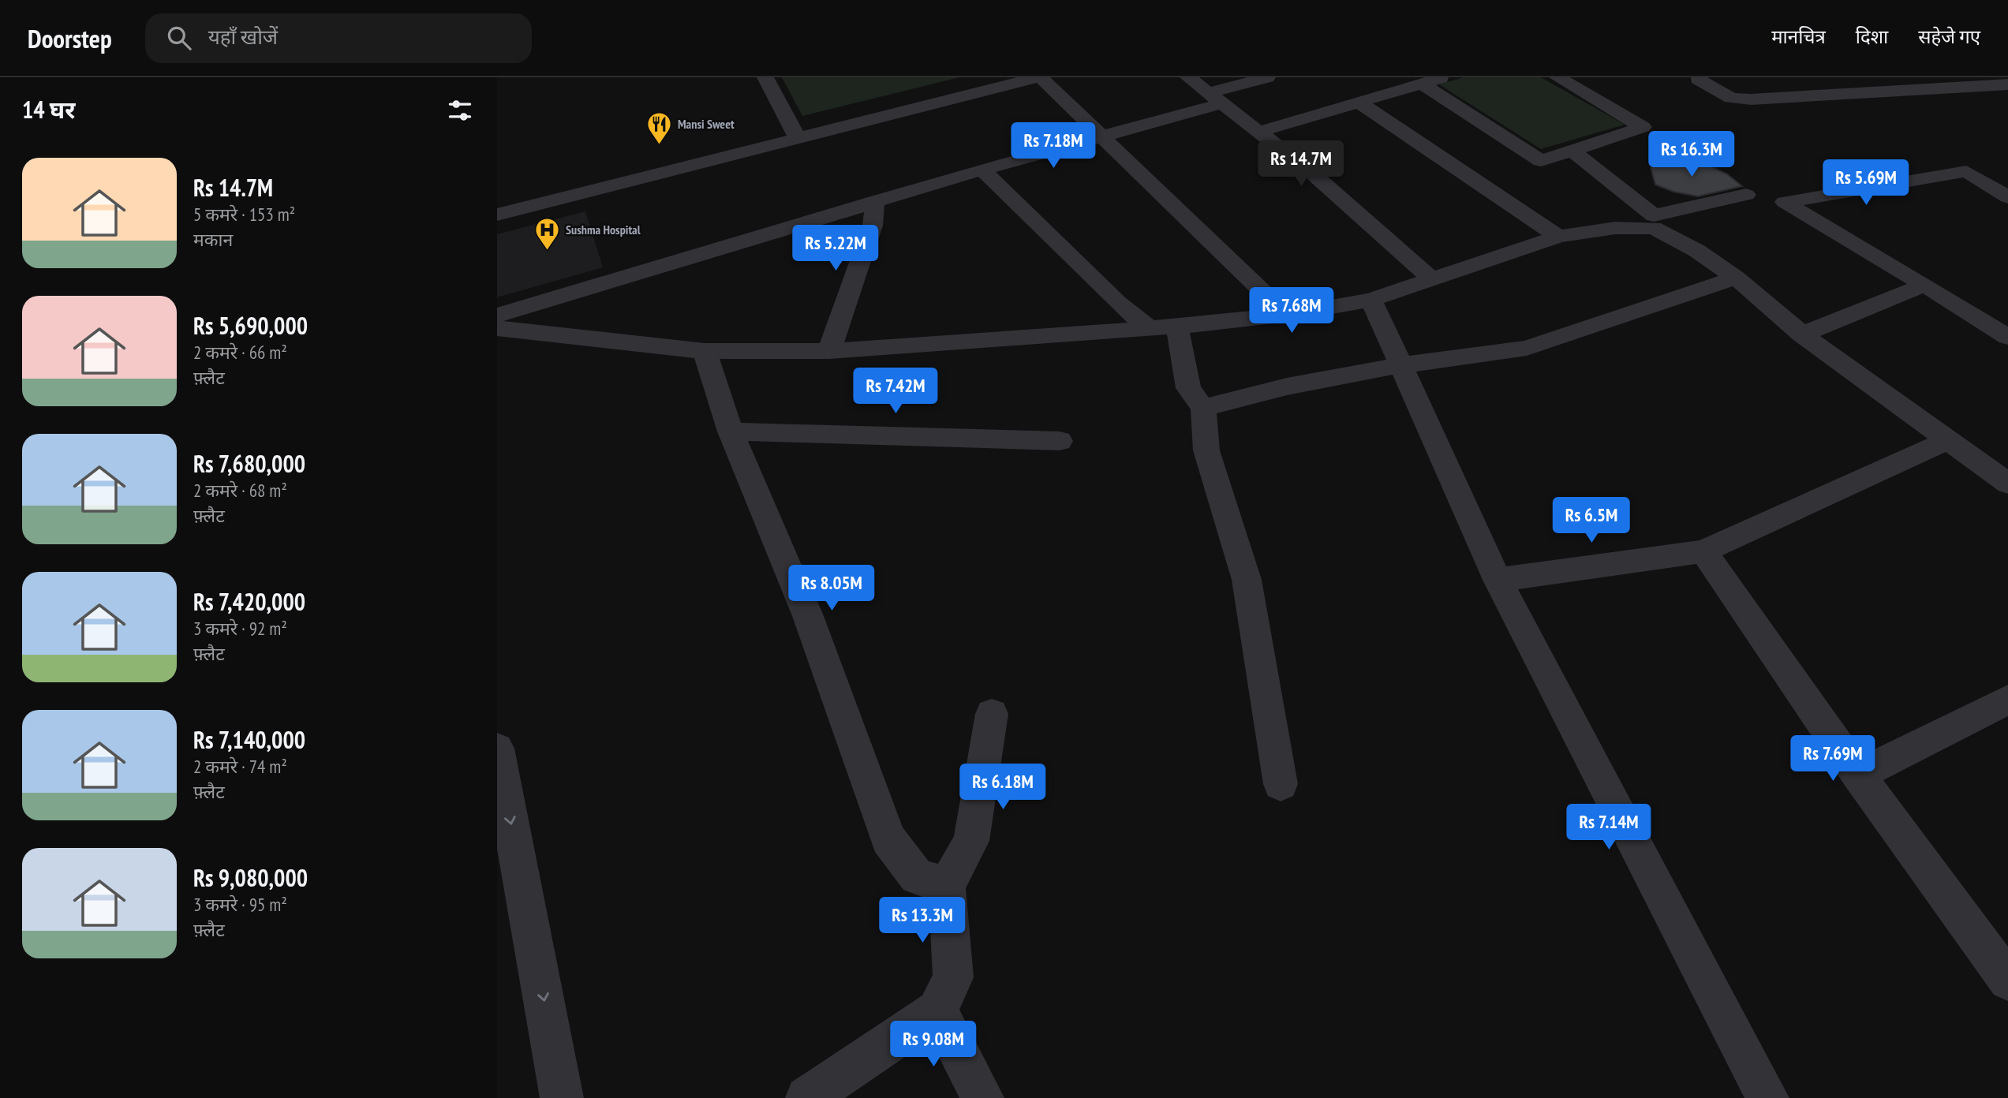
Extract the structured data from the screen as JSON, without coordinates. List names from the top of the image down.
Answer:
{
  "places": {
    "restaurant": ["Mansi Sweet"],
    "hospital": ["Sushma Hospital"]
  },
  "page": {
    "header": "Doorstep",
    "search": "यहाँ खोजें",
    "nav": ["मानचित्र", "दिशा", "सहेजे गए"],
    "heading": "14 घर",
    "price": [
      "Rs 7.18M",
      "Rs 16.3M",
      "Rs 14.7M",
      "Rs 5.69M",
      "Rs 5.22M",
      "Rs 7.68M",
      "Rs 7.42M",
      "Rs 6.5M",
      "Rs 8.05M",
      "Rs 7.69M",
      "Rs 6.18M",
      "Rs 7.14M",
      "Rs 13.3M",
      "Rs 9.08M"
    ],
    "list": [
      {
        "name": "Rs 14.7M",
        "note": "5 कमरे · 153 m² · मकान"
      },
      {
        "name": "Rs 5,690,000",
        "note": "2 कमरे · 66 m² · फ़्लैट"
      },
      {
        "name": "Rs 7,680,000",
        "note": "2 कमरे · 68 m² · फ़्लैट"
      },
      {
        "name": "Rs 7,420,000",
        "note": "3 कमरे · 92 m² · फ़्लैट"
      },
      {
        "name": "Rs 7,140,000",
        "note": "2 कमरे · 74 m² · फ़्लैट"
      },
      {
        "name": "Rs 9,080,000",
        "note": "3 कमरे · 95 m² · फ़्लैट"
      }
    ]
  }
}
